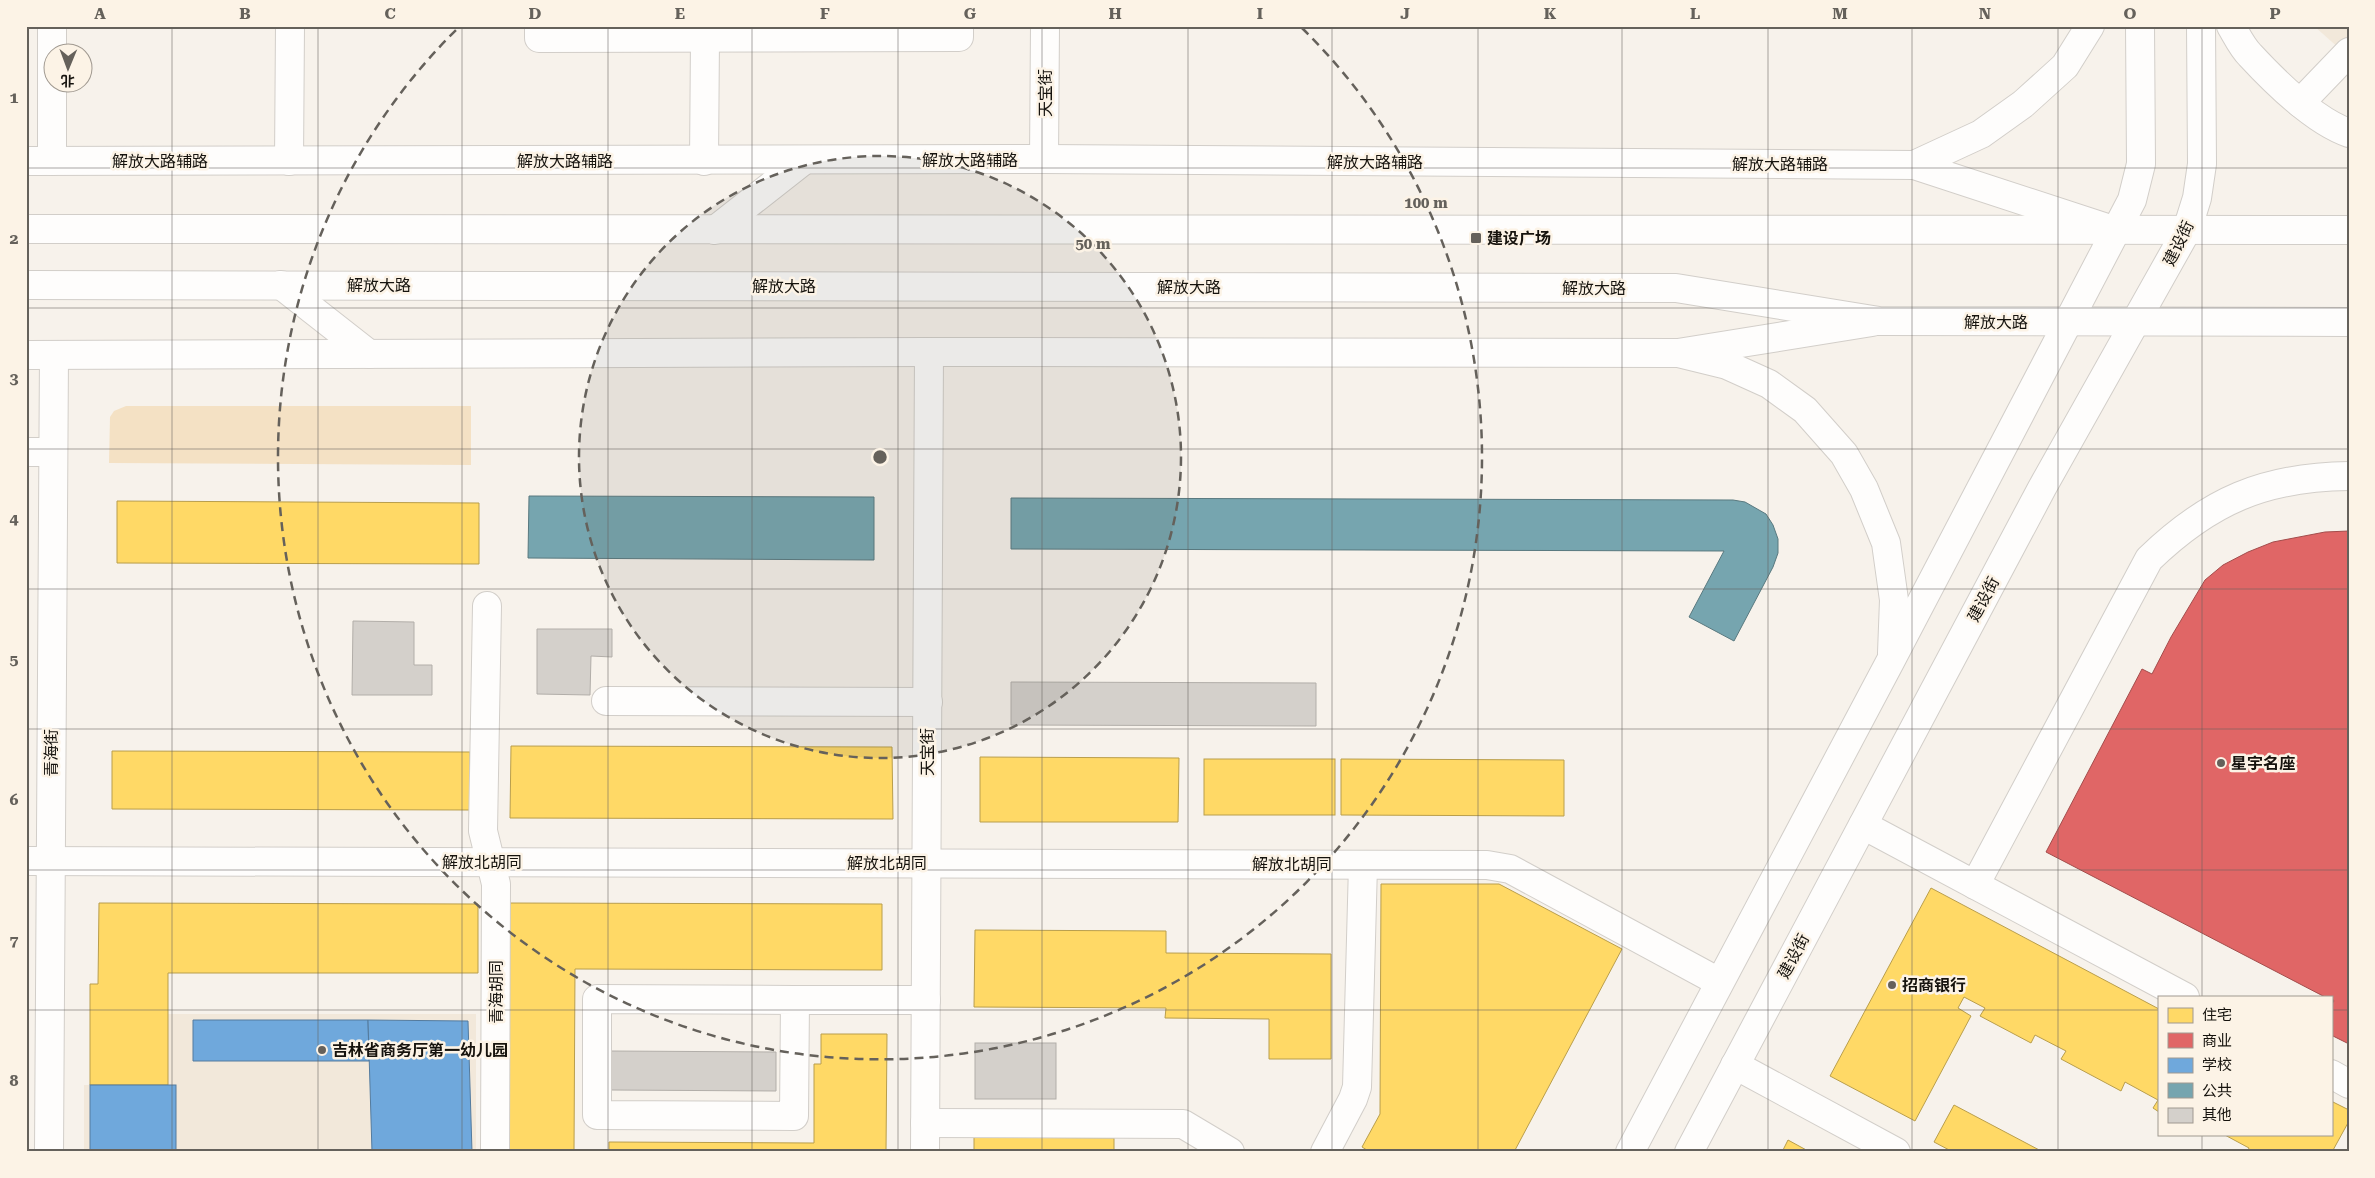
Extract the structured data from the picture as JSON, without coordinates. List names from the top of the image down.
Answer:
{
  "streets": {
    "street": [
      "天宝街",
      "解放大路辅路",
      "建设街",
      "解放大路",
      "青海街",
      "解放北胡同",
      "青海胡同"
    ]
  },
  "crossings": [
    ["天宝街", "解放大路辅路"],
    ["天宝街", "解放北胡同"],
    ["建设街", "解放大路"],
    ["青海街", "解放北胡同"],
    ["解放北胡同", "青海胡同"]
  ],
  "places": {
    "transit": ["建设广场"],
    "other": ["星宇名座", "招商银行", "吉林省商务厅第一幼儿园"]
  },
  "legend": [
    "住宅",
    "商业",
    "学校",
    "公共",
    "其他"
  ],
  "north": "bottom",
  "grid": {
    "columns": [
      "A",
      "B",
      "C",
      "D",
      "E",
      "F",
      "G",
      "H",
      "I",
      "J",
      "K",
      "L",
      "M",
      "N",
      "O",
      "P"
    ],
    "rows": [
      "1",
      "2",
      "3",
      "4",
      "5",
      "6",
      "7",
      "8"
    ]
  },
  "rings": ["100 m", "50 m"]
}
